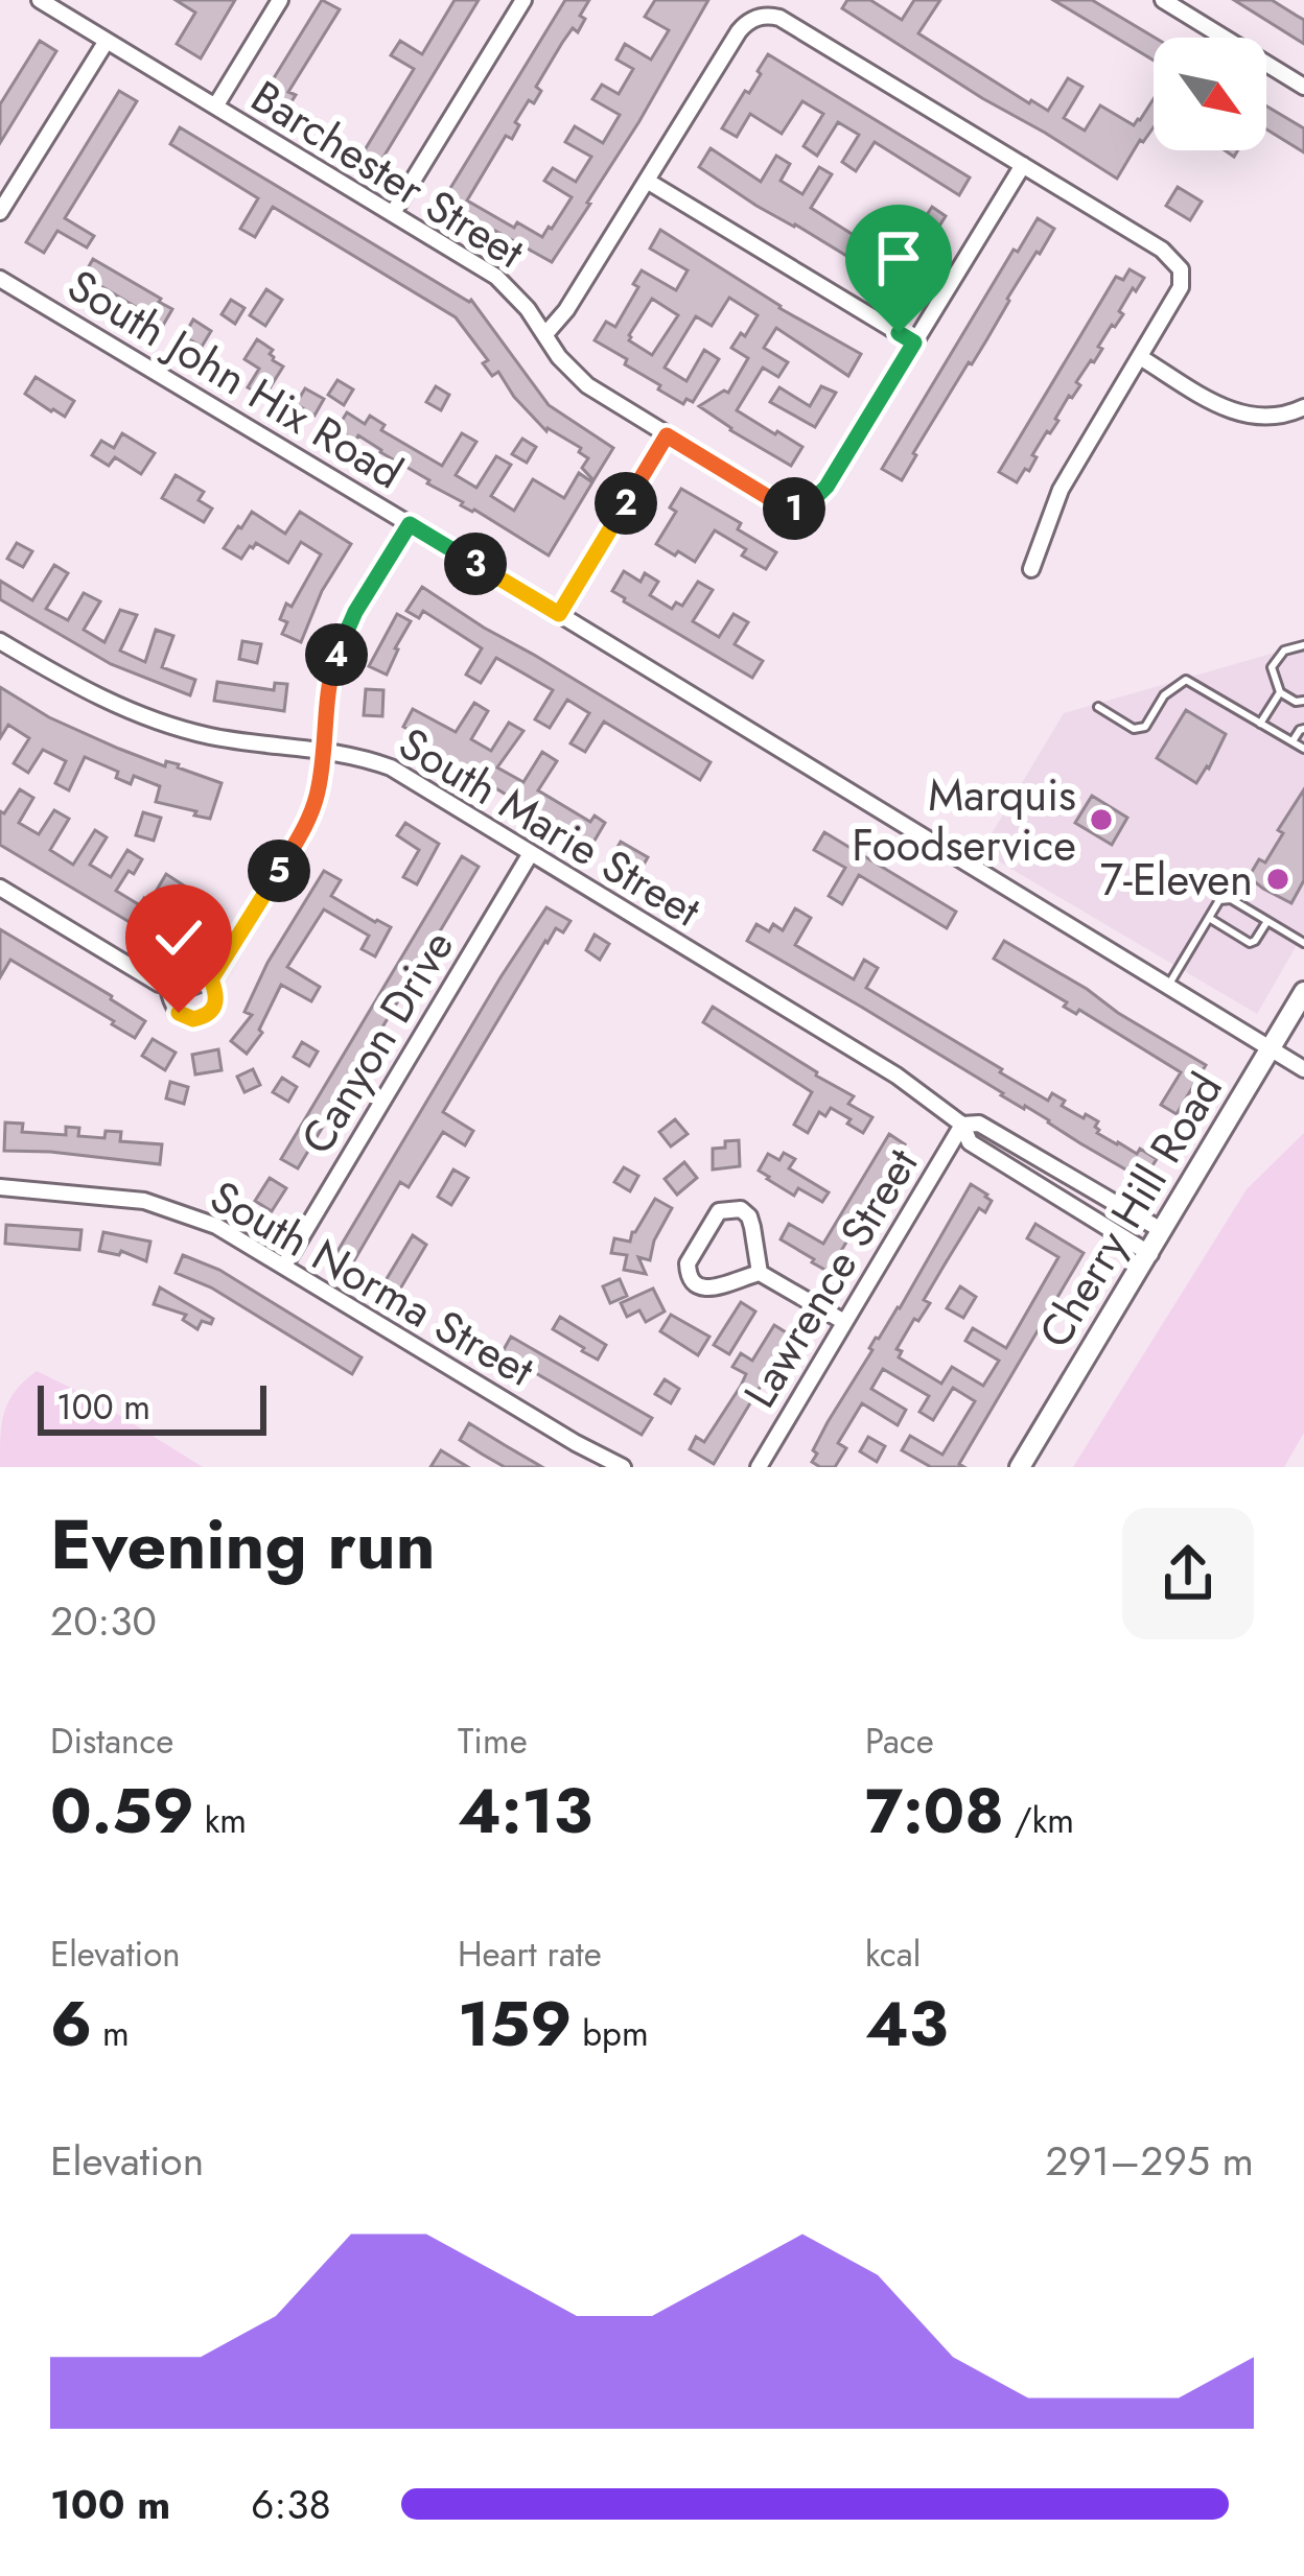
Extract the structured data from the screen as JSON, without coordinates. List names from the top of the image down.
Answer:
{
  "streets": {
    "main road": ["Cherry Hill Road"],
    "street": [
      "Barchester Street",
      "South John Hix Road",
      "South Marie Street",
      "Canyon Drive",
      "Lawrence Street",
      "South Norma Street"
    ]
  },
  "crossings": [
    ["South John Hix Road", "Cherry Hill Road"],
    ["South Marie Street", "Canyon Drive"],
    ["South Marie Street", "Cherry Hill Road"],
    ["South Marie Street", "Lawrence Street"],
    ["Canyon Drive", "South Norma Street"]
  ],
  "places": ["Marquis Foodservice", "7-Eleven"],
  "scale_bar": "100 m",
  "north": "bottom right",
  "page": {
    "pins": [
      "2",
      "1",
      "3",
      "4",
      "5"
    ],
    "scale": "100 m",
    "heading": ["Evening run", "20:30"],
    "stats": [
      ["Distance", "0.59 km"],
      ["Time", "4:13"],
      ["Pace", "7:08 /km"],
      ["Elevation", "6 m"],
      ["Heart rate", "159 bpm"],
      ["kcal", "43"]
    ],
    "chart": ["Elevation", "291–295 m"],
    "list": [
      {
        "name": "100 m",
        "note": "6:38"
      }
    ]
  }
}
